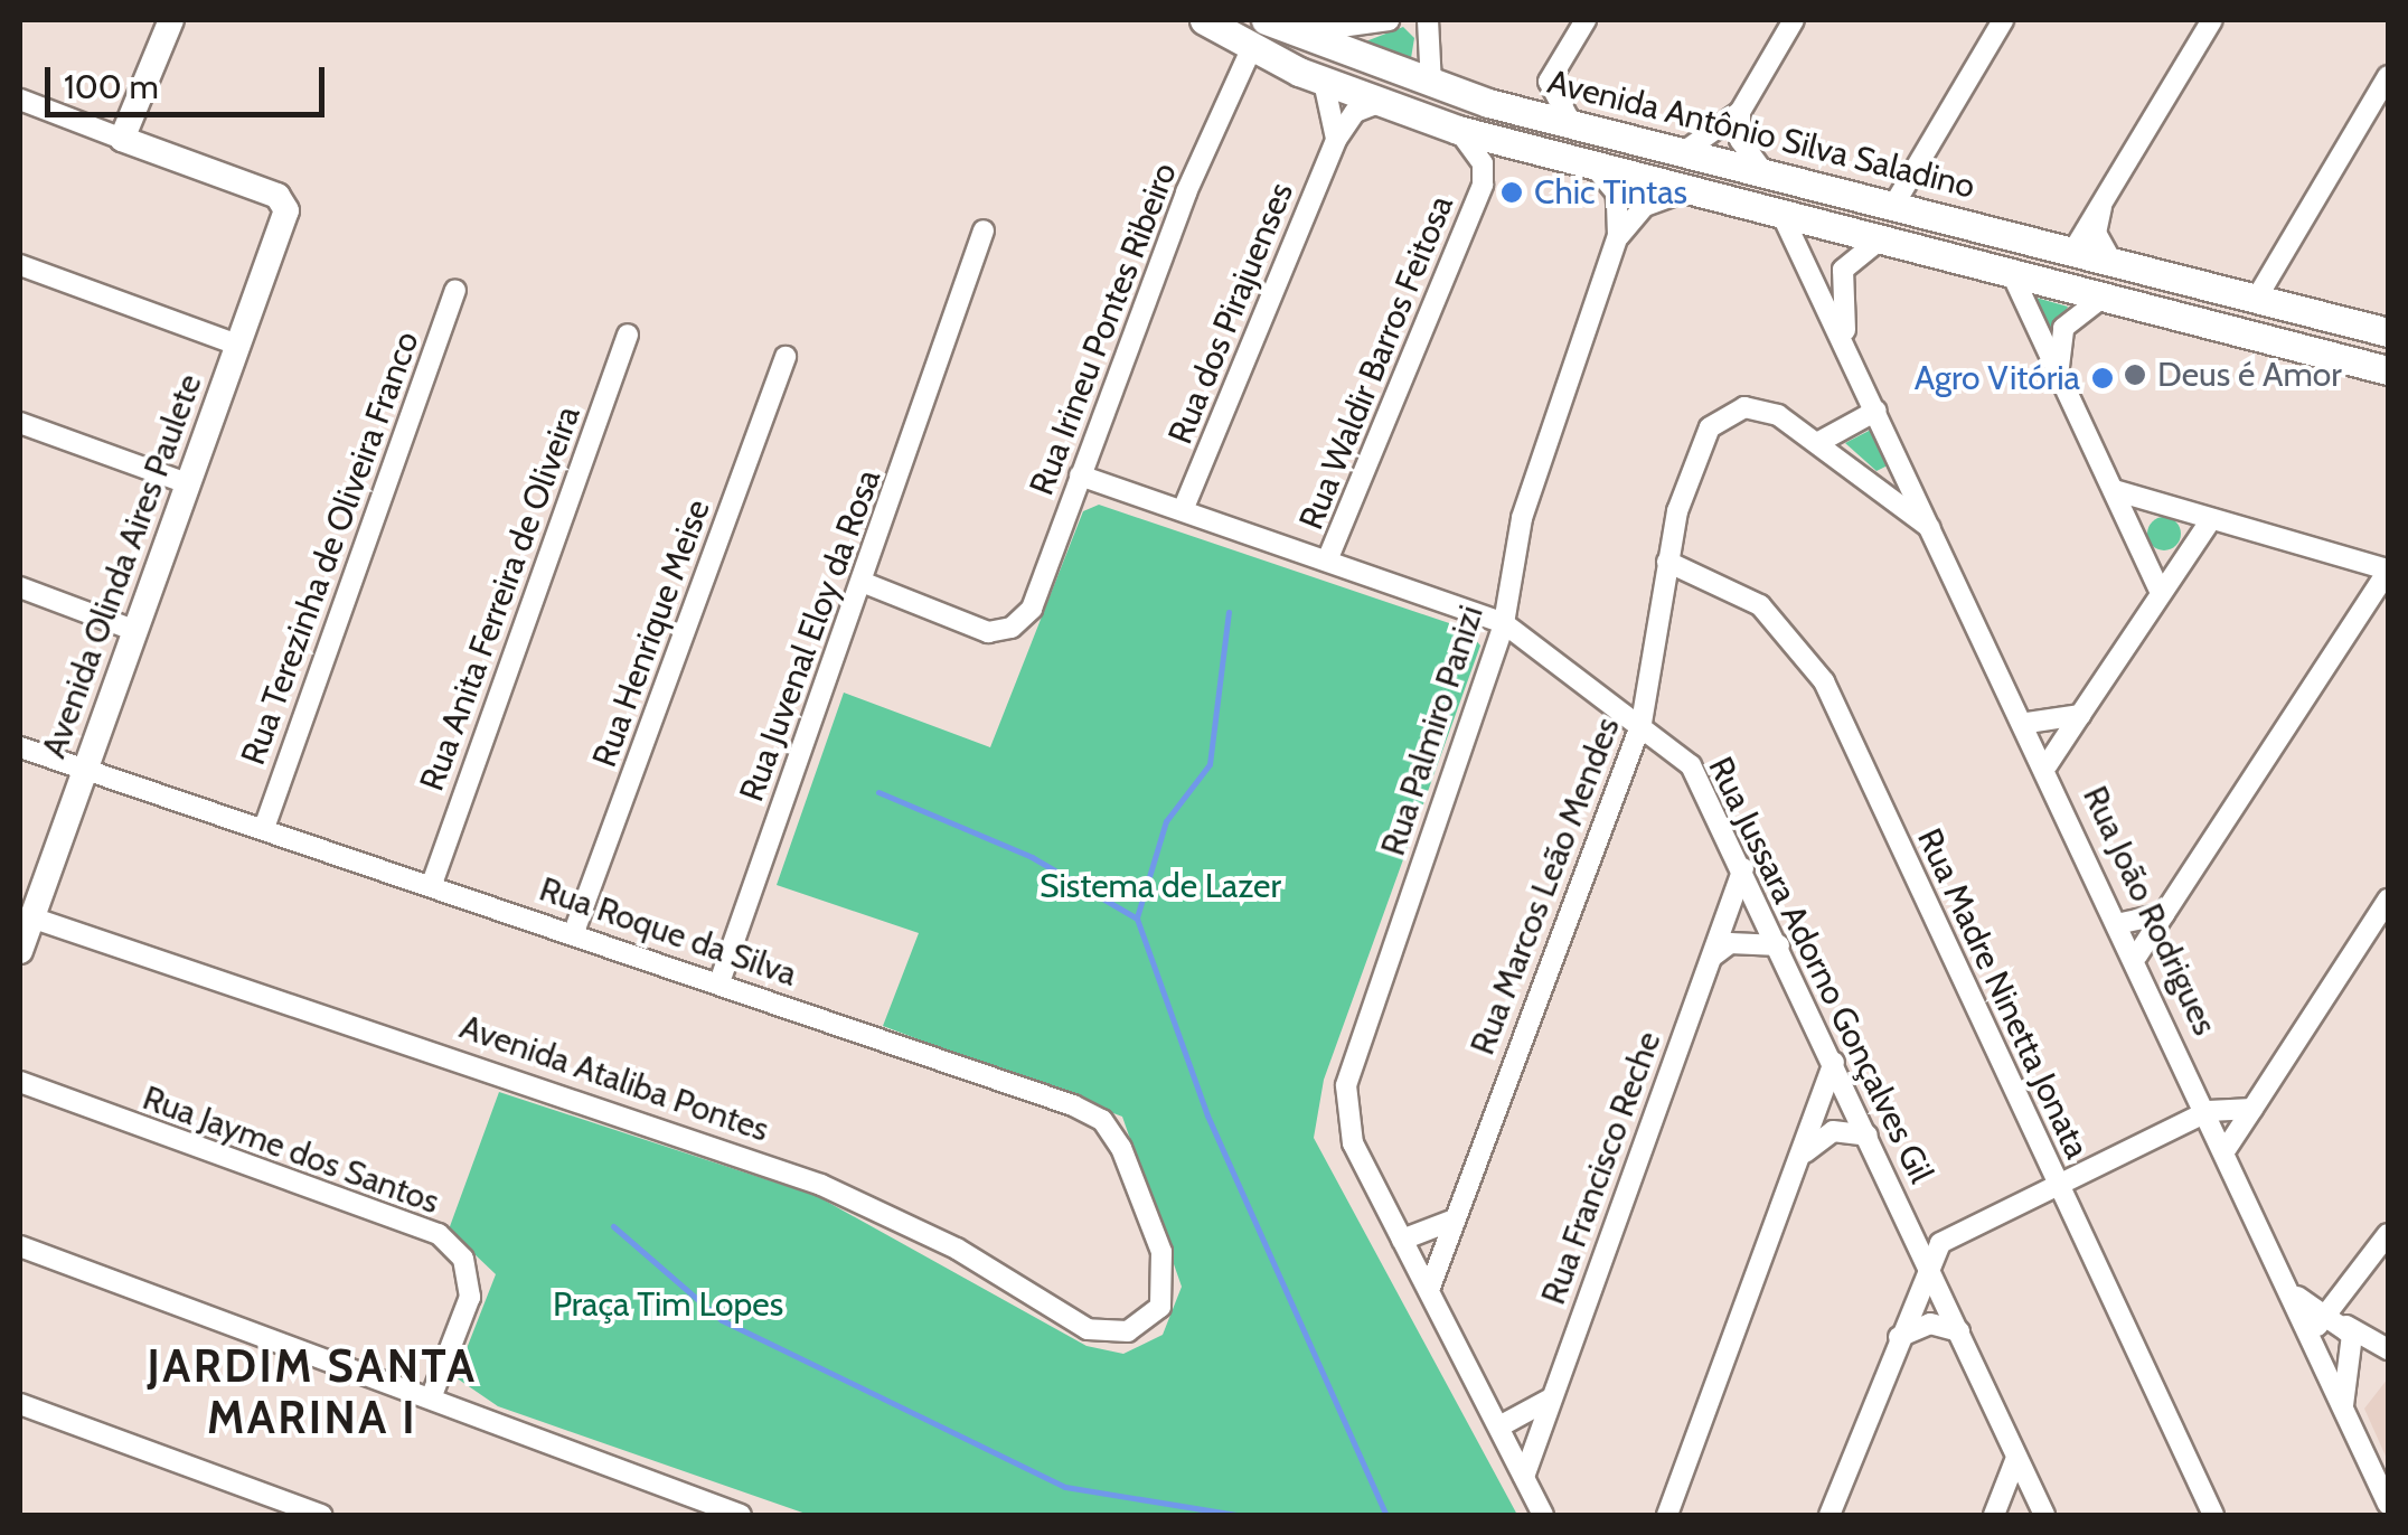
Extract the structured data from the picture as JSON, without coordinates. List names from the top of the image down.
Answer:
{
  "streets": {
    "main road": ["Avenida Antônio Silva Saladino"],
    "street": [
      "Rua dos Pirajuenses",
      "Rua Irineu Pontes Ribeiro",
      "Rua Waldir Barros Feitosa",
      "Rua Terezinha de Oliveira Franco",
      "Avenida Olinda Aires Paulete",
      "Rua Anita Ferreira de Oliveira",
      "Rua Henrique Meise",
      "Rua Juvenal Eloy da Rosa",
      "Rua Palmiro Panizi",
      "Rua Marcos Leão Mendes",
      "Rua João Rodrigues",
      "Rua Roque da Silva",
      "Rua Jussara Adorno Gonçalves Gil",
      "Rua Madre Ninetta Jonata",
      "Avenida Ataliba Pontes",
      "Rua Jayme dos Santos",
      "Rua Francisco Reche"
    ]
  },
  "crossings": [
    ["Avenida Antônio Silva Saladino", "Rua dos Pirajuenses"],
    ["Avenida Antônio Silva Saladino", "Rua Irineu Pontes Ribeiro"],
    ["Avenida Antônio Silva Saladino", "Rua Waldir Barros Feitosa"],
    ["Avenida Antônio Silva Saladino", "Rua Palmiro Panizi"],
    ["Avenida Antônio Silva Saladino", "Rua João Rodrigues"],
    ["Rua dos Pirajuenses", "Rua Jussara Adorno Gonçalves Gil"],
    ["Rua Irineu Pontes Ribeiro", "Rua Juvenal Eloy da Rosa"],
    ["Rua Irineu Pontes Ribeiro", "Rua Jussara Adorno Gonçalves Gil"],
    ["Rua Waldir Barros Feitosa", "Rua Jussara Adorno Gonçalves Gil"],
    ["Rua Terezinha de Oliveira Franco", "Rua Roque da Silva"],
    ["Avenida Olinda Aires Paulete", "Rua Roque da Silva"],
    ["Avenida Olinda Aires Paulete", "Avenida Ataliba Pontes"],
    ["Rua Anita Ferreira de Oliveira", "Rua Roque da Silva"],
    ["Rua Henrique Meise", "Rua Roque da Silva"],
    ["Rua Juvenal Eloy da Rosa", "Rua Roque da Silva"],
    ["Rua Palmiro Panizi", "Rua Jussara Adorno Gonçalves Gil"],
    ["Rua Marcos Leão Mendes", "Rua João Rodrigues"],
    ["Rua Marcos Leão Mendes", "Rua Jussara Adorno Gonçalves Gil"],
    ["Rua Marcos Leão Mendes", "Rua Madre Ninetta Jonata"],
    ["Rua Roque da Silva", "Avenida Ataliba Pontes"],
    ["Rua Jussara Adorno Gonçalves Gil", "Rua Francisco Reche"]
  ],
  "districts": ["JARDIM SANTA MARINA I"],
  "parks": ["Sistema de Lazer", "Praça Tim Lopes"],
  "places": ["Chic Tintas", "Deus é Amor", "Agro Vitória"],
  "scale_bar": "100 m"
}
